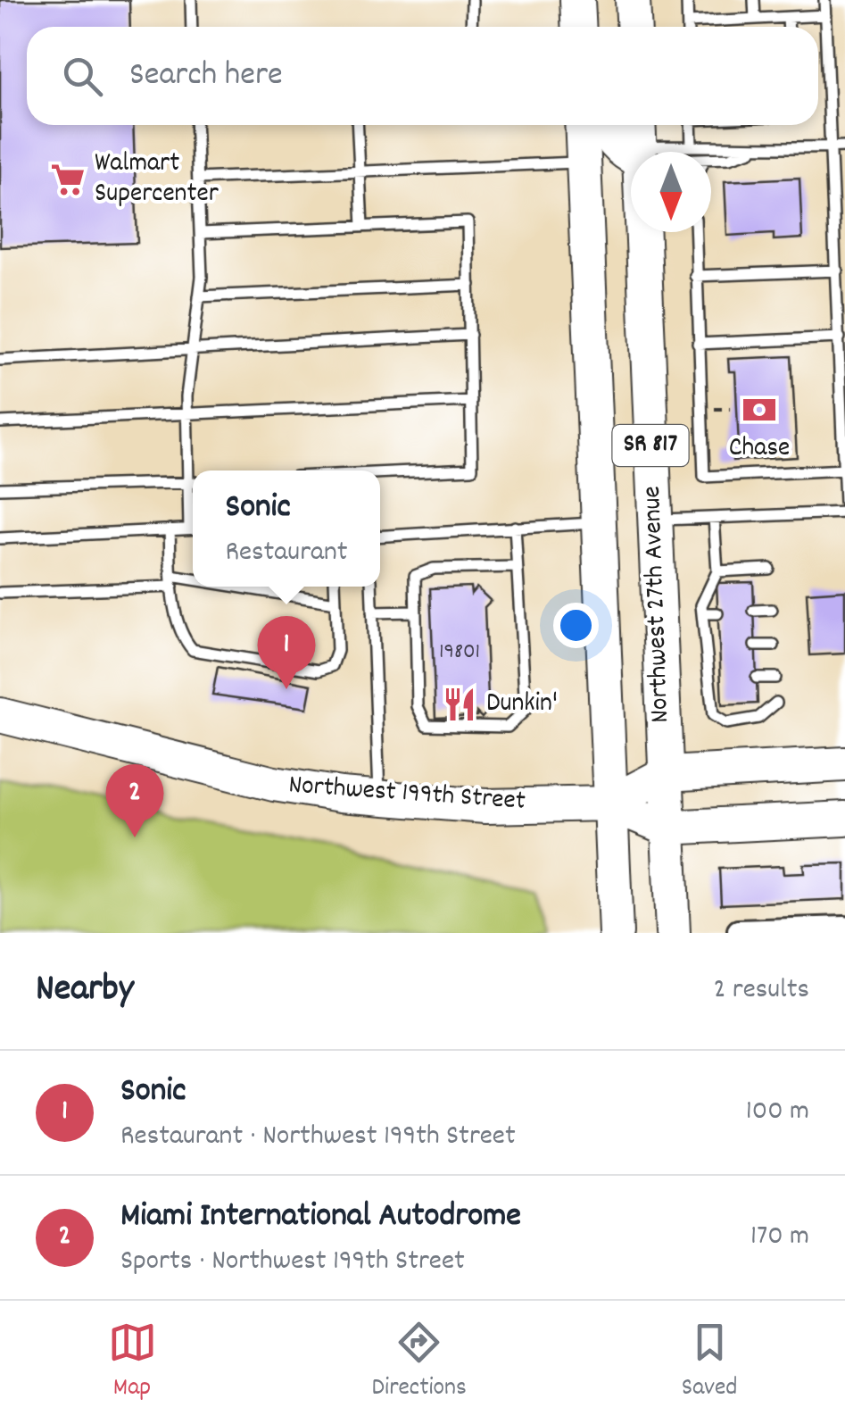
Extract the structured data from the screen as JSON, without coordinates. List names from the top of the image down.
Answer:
{
  "streets": {
    "main road": ["SR 817", "Northwest 27th Avenue", "Northwest 199th Street"]
  },
  "crossings": [
    ["Northwest 27th Avenue", "Northwest 199th Street"]
  ],
  "places": {
    "supermarket": ["Walmart Supercenter"],
    "bank": ["Chase"],
    "restaurant": ["Dunkin'"]
  },
  "house_numbers": ["19801"],
  "north": "bottom",
  "page": {
    "search": "Search here",
    "popup": ["Sonic", "Restaurant"],
    "pins": ["1", "2"],
    "heading": ["Nearby", "2 results"],
    "list": [
      {
        "mark": "1",
        "name": "Sonic",
        "note": "Restaurant · Northwest 199th Street",
        "value": "100 m"
      },
      {
        "mark": "2",
        "name": "Miami International Autodrome",
        "note": "Sports · Northwest 199th Street",
        "value": "170 m"
      }
    ],
    "nav": ["Map", "Directions", "Saved"]
  }
}
